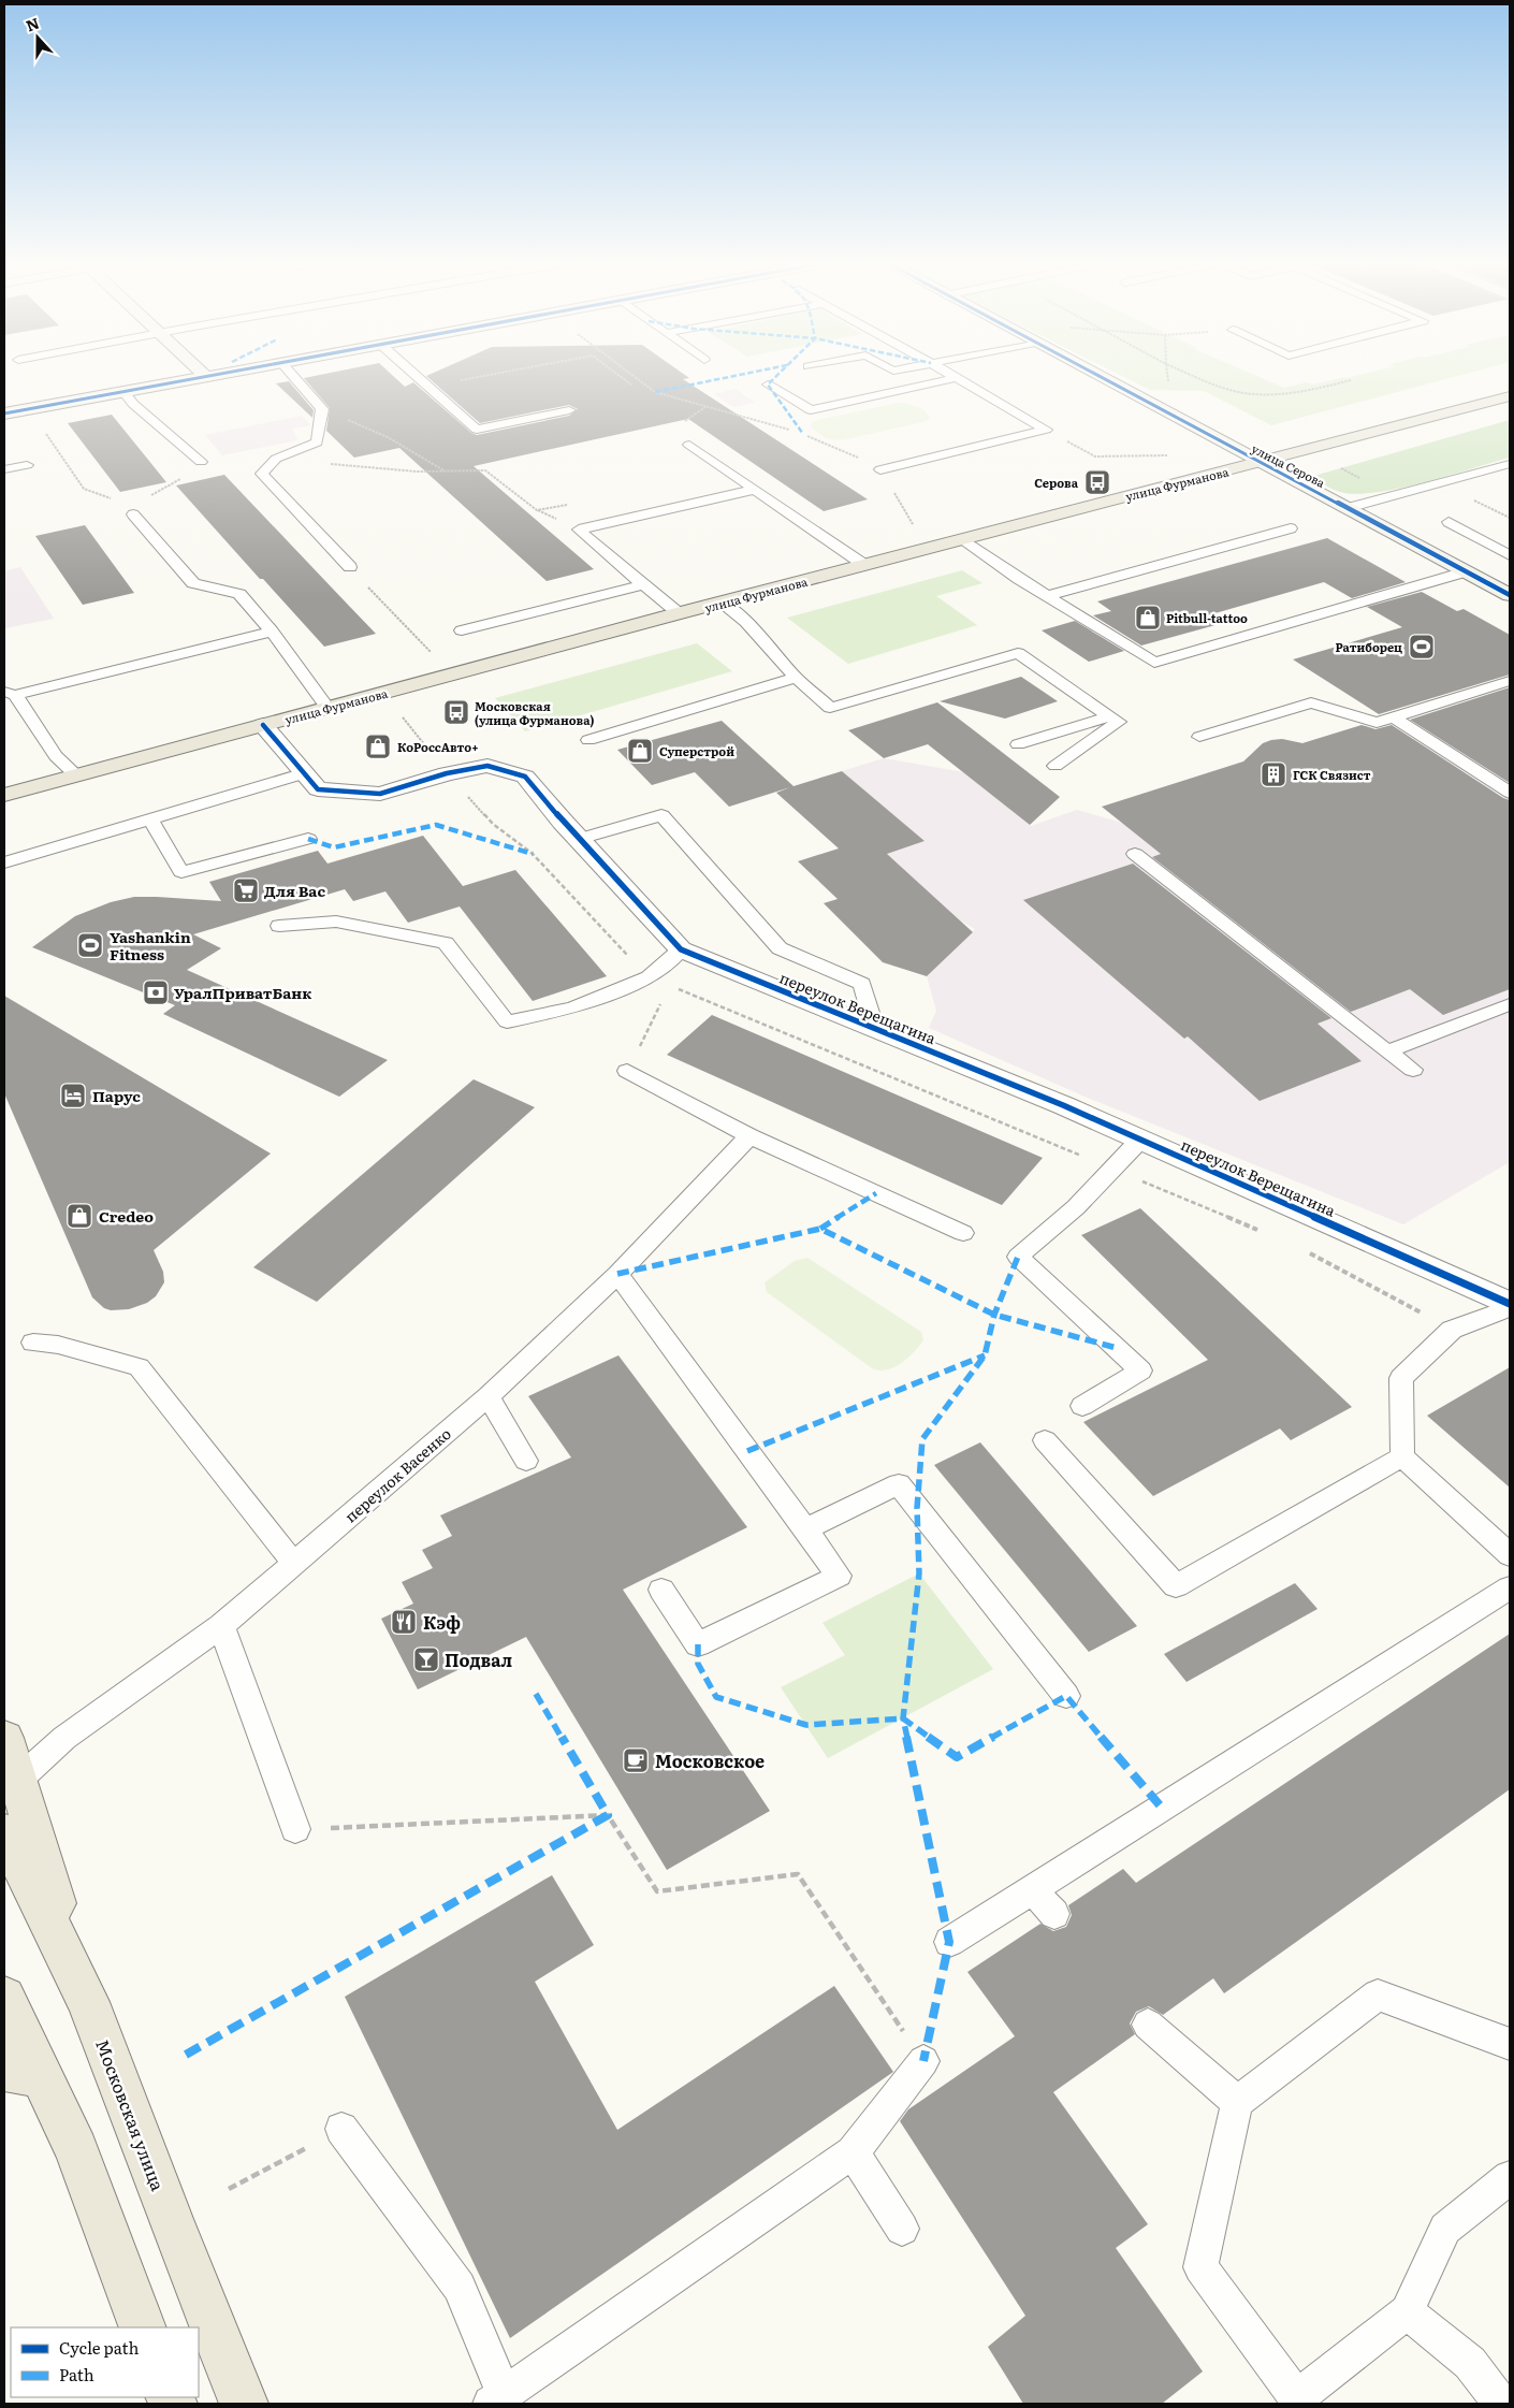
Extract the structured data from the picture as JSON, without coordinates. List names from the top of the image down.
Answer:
{
  "streets": {
    "main road": ["улица Фурманова", "Московская улица"],
    "street": ["улица Серова", "переулок Верещагина"],
    "lane": ["переулок Васенко"]
  },
  "crossings": [
    ["улица Серова", "улица Фурманова"],
    ["улица Фурманова", "переулок Верещагина"]
  ],
  "places": {
    "bus stop": ["Серова", "Московская (улица Фурманова)"],
    "shop": [
      "Pitbull-tattoo",
      "КоРоссАвто+",
      "Суперстрой",
      "Credeo"
    ],
    "sports": ["Ратиборец", "Yashankin Fitness"],
    "building": ["ГСК Связист"],
    "supermarket": ["Для Вас"],
    "bank": ["УралПриватБанк"],
    "hotel": ["Парус"],
    "restaurant": ["Кэф"],
    "bar": ["Подвал"],
    "cafe": ["Московское"]
  },
  "legend": ["Cycle path", "Path"],
  "north": "top"
}
